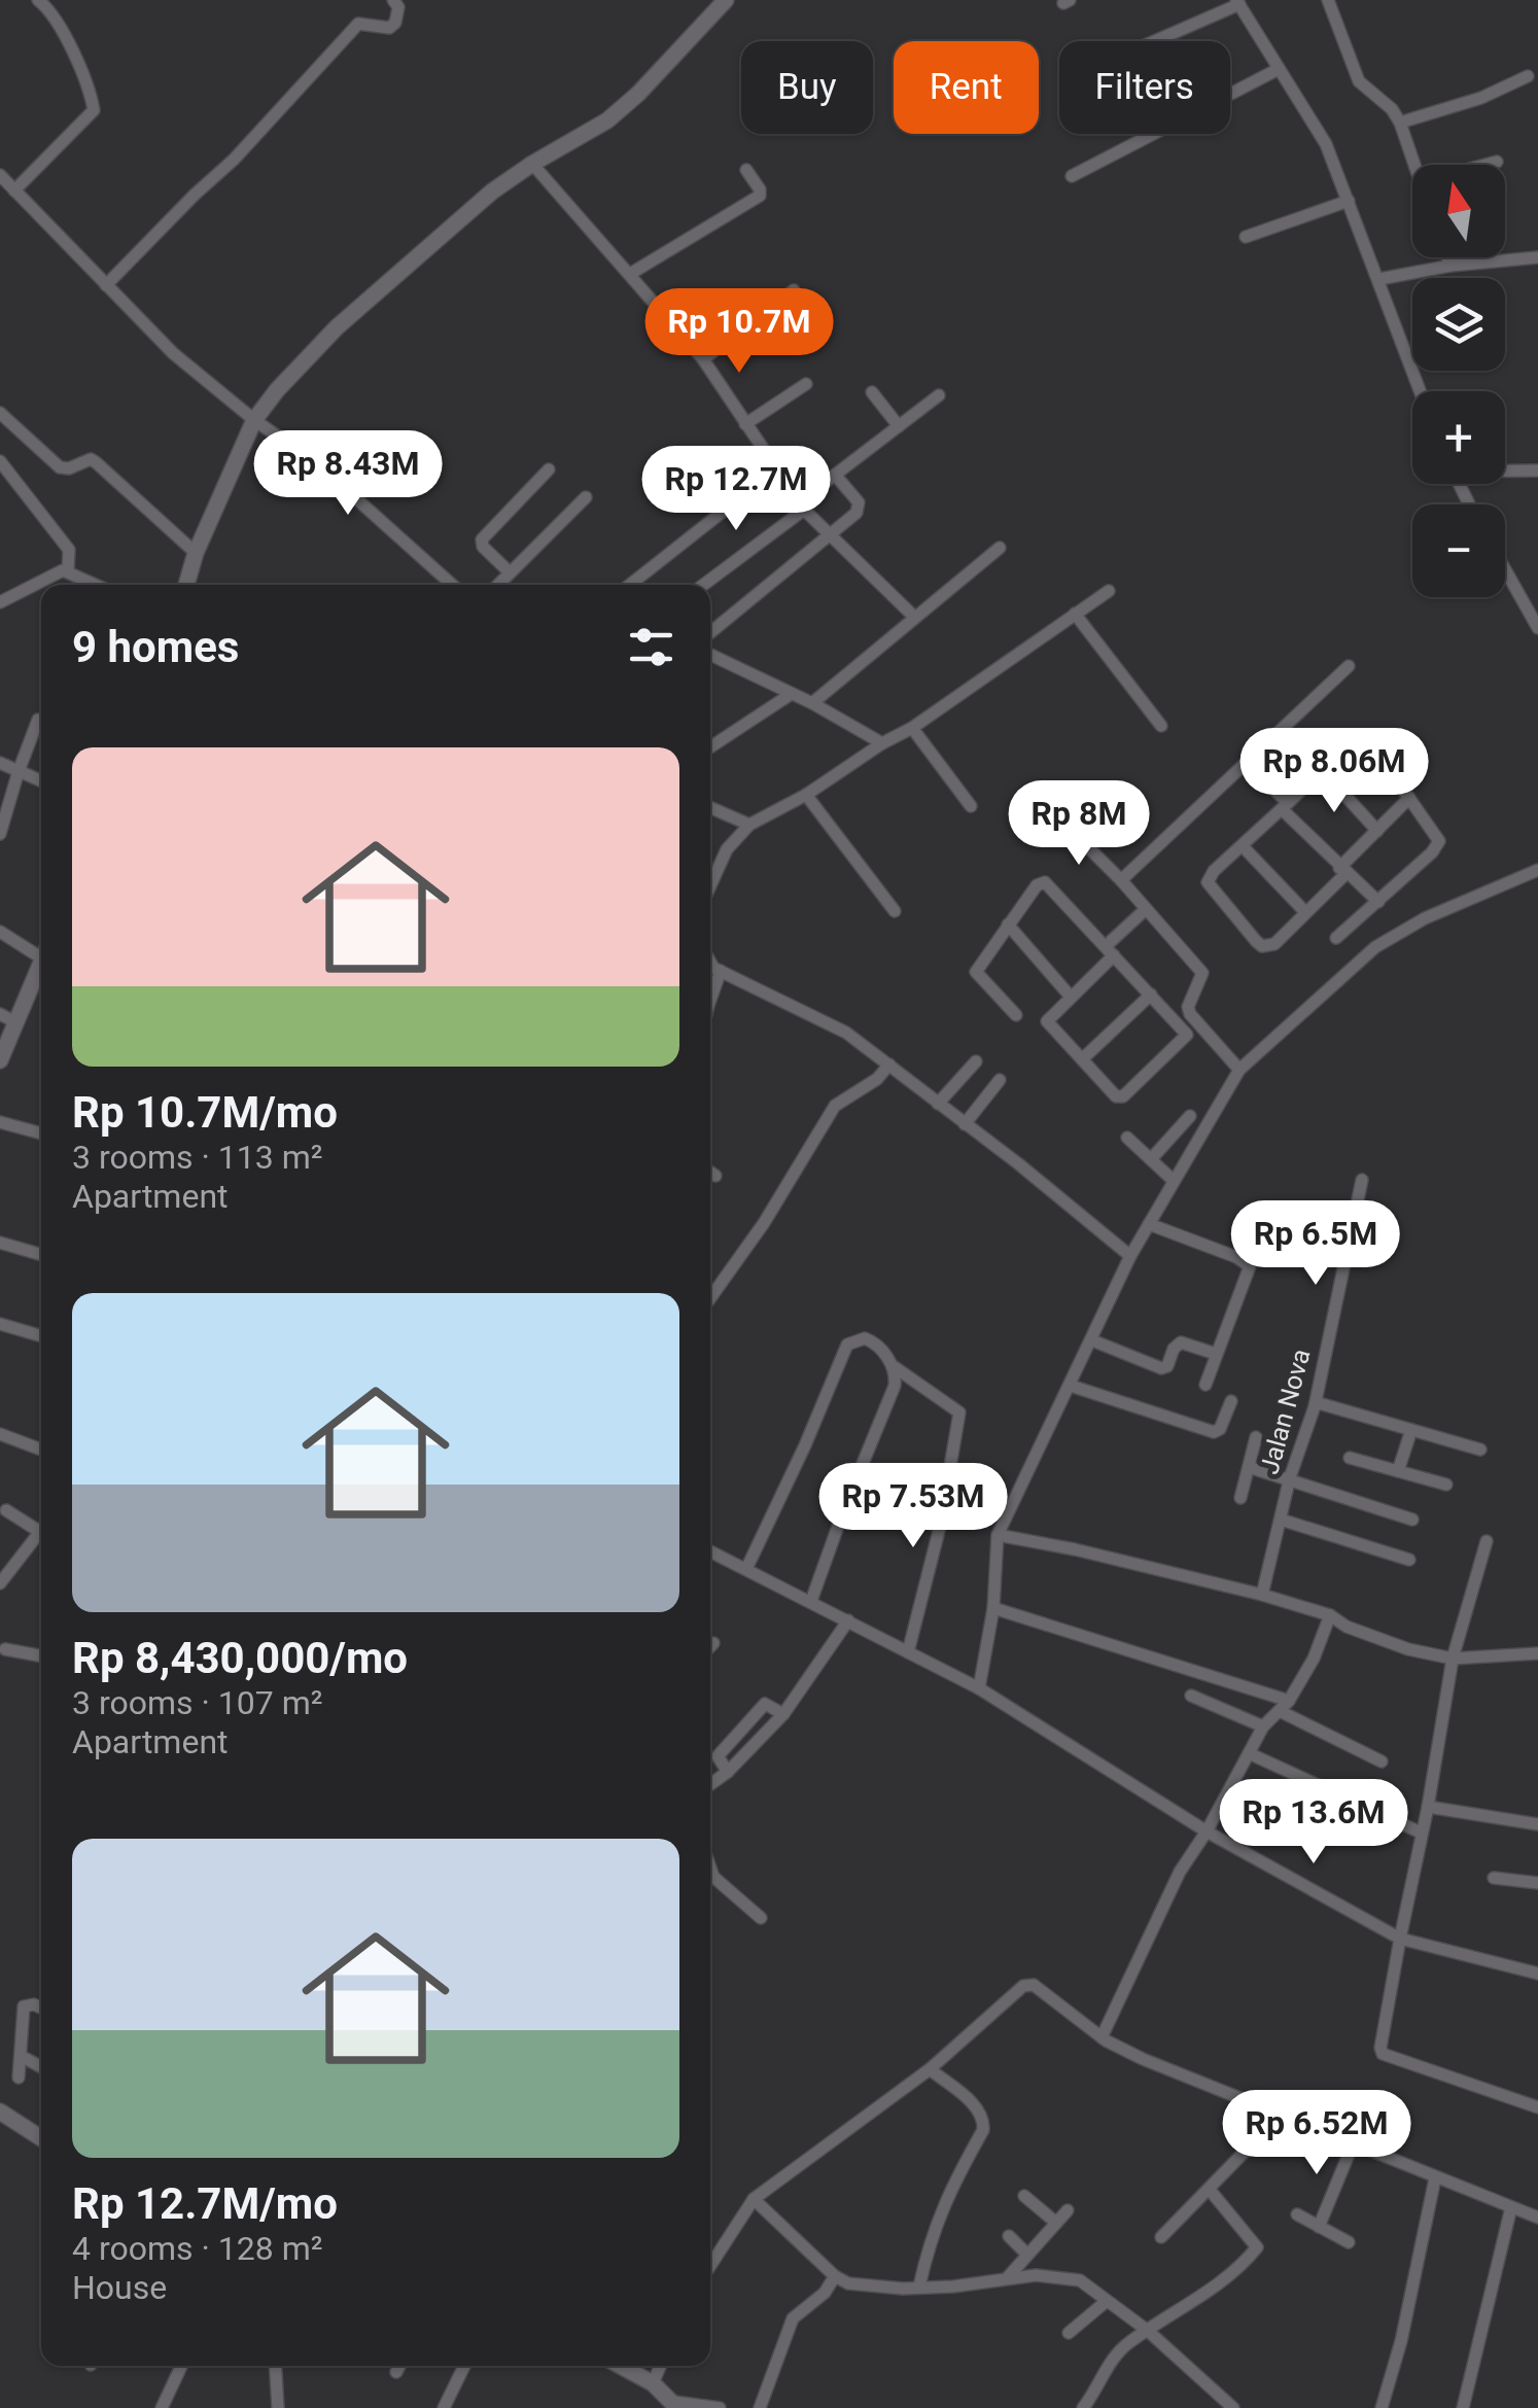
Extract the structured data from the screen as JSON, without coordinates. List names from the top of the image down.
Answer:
{
  "streets": {
    "street": ["Jalan Nova"]
  },
  "north": "top",
  "page": {
    "chip": ["Buy", "Rent", "Filters"],
    "map_buttons": ["+", "−"],
    "price": [
      "Rp 10.7M",
      "Rp 8.43M",
      "Rp 12.7M",
      "Rp 8.06M",
      "Rp 8M",
      "Rp 6.5M",
      "Rp 7.53M",
      "Rp 13.6M",
      "Rp 6.52M"
    ],
    "heading": "9 homes",
    "list": [
      {
        "name": "Rp 10.7M/mo",
        "note": "3 rooms · 113 m² · Apartment"
      },
      {
        "name": "Rp 8,430,000/mo",
        "note": "3 rooms · 107 m² · Apartment"
      },
      {
        "name": "Rp 12.7M/mo",
        "note": "4 rooms · 128 m² · House"
      }
    ]
  }
}
